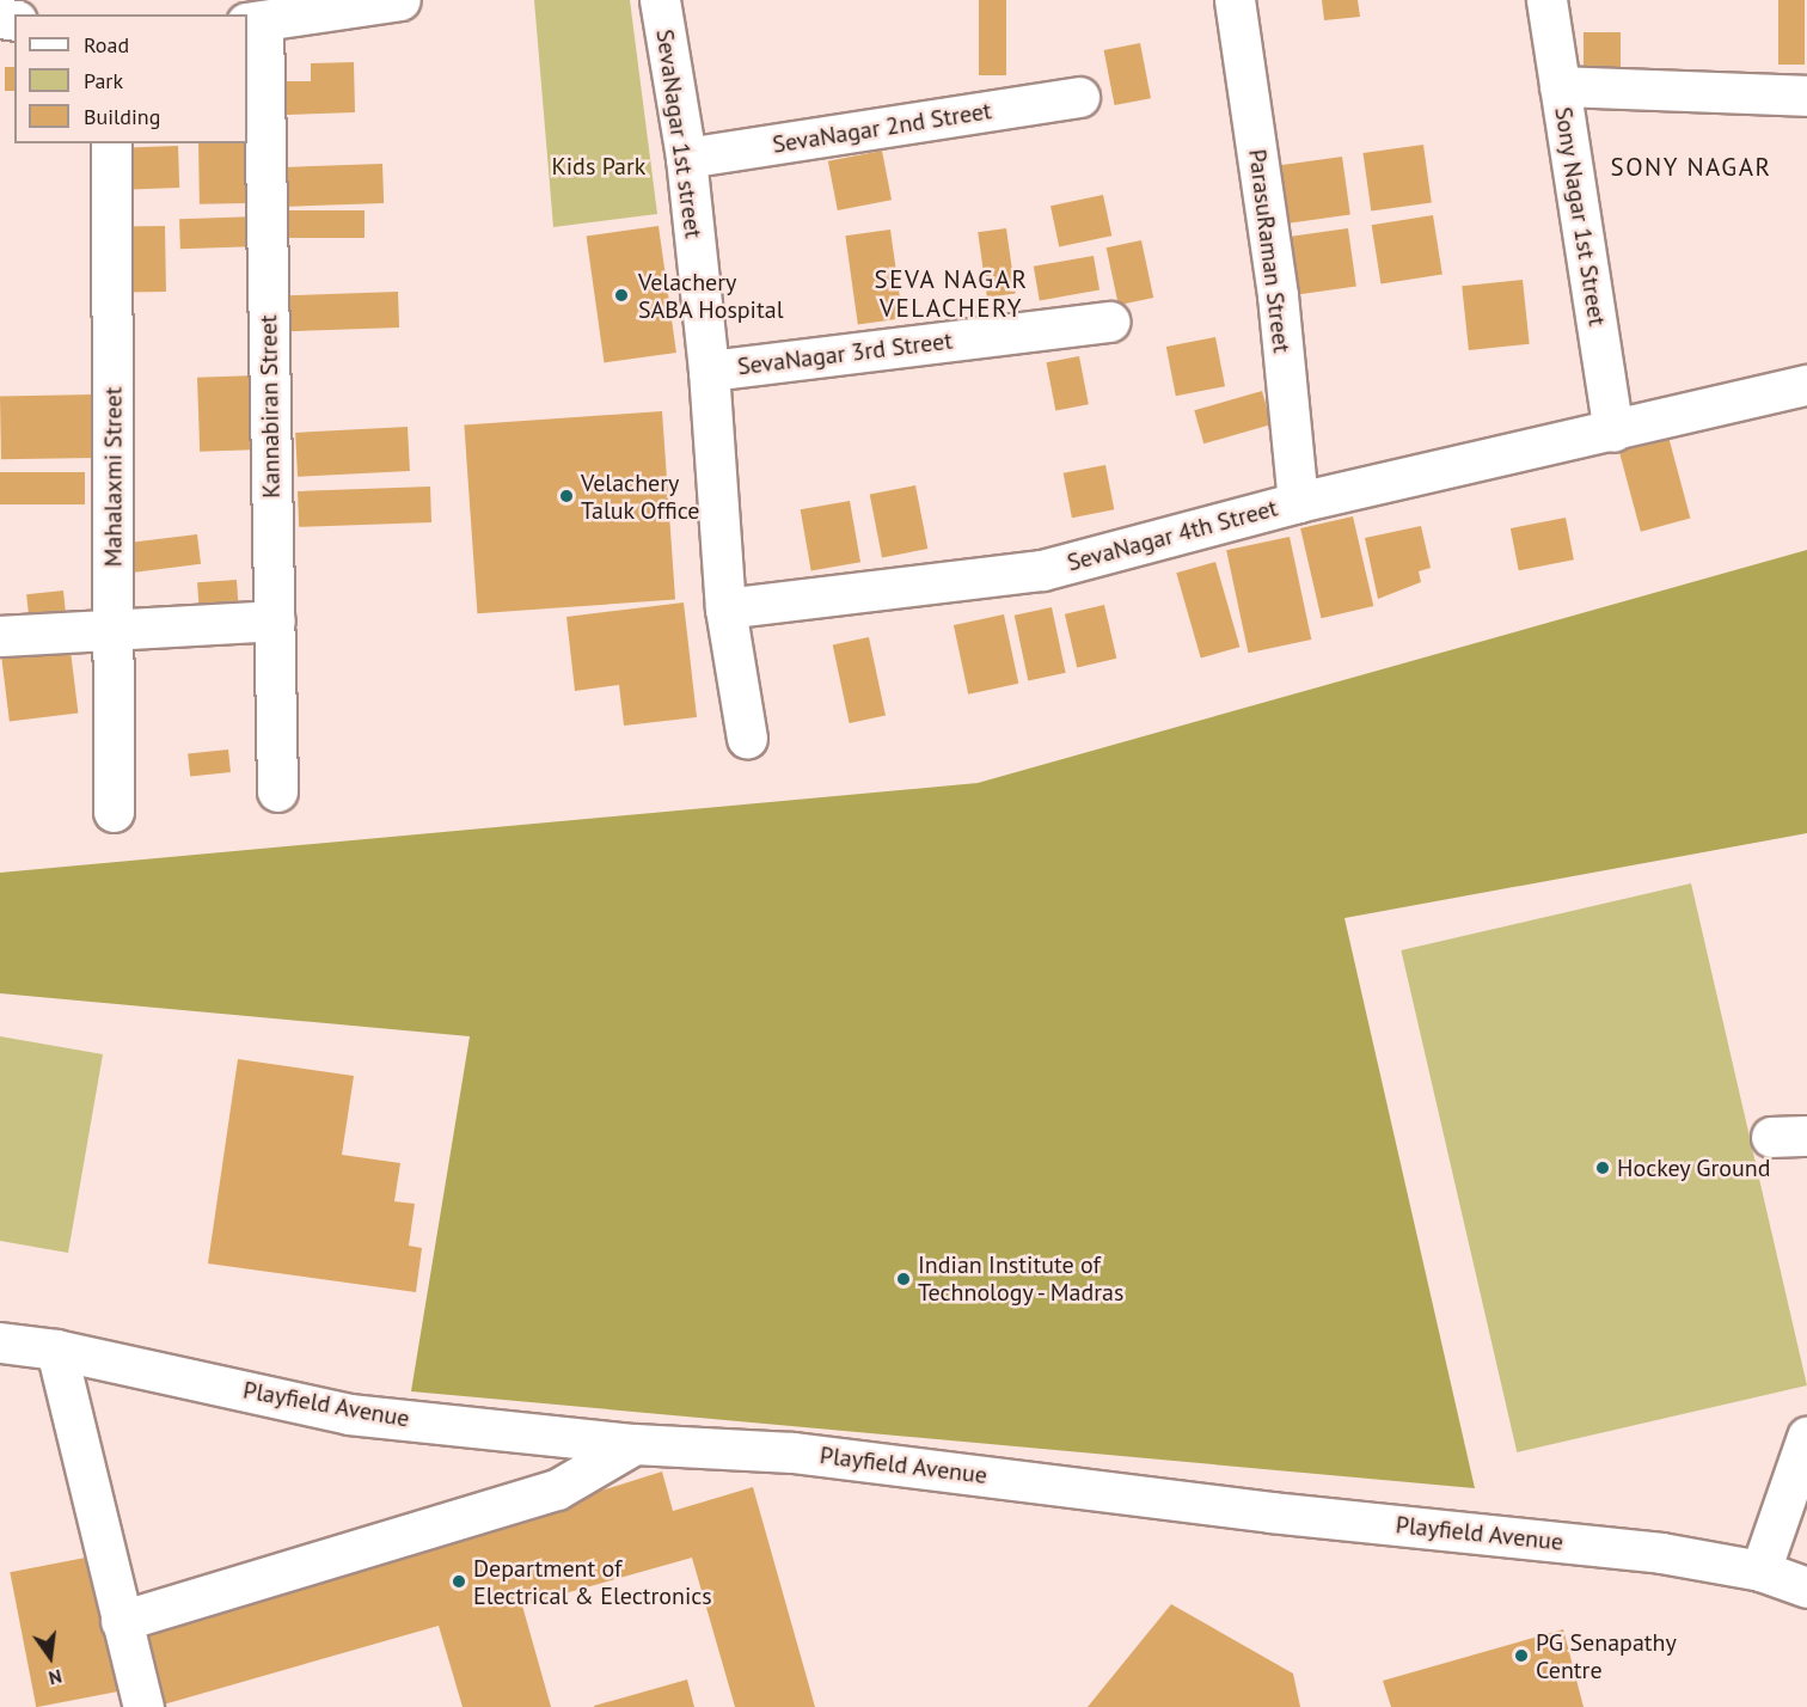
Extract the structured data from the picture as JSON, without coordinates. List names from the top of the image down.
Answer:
{
  "streets": {
    "street": [
      "SevaNagar 2nd Street",
      "SevaNagar 1st street",
      "Sony Nagar 1st Street",
      "ParasuRaman Street",
      "SevaNagar 3rd Street",
      "Kannabiran Street",
      "Mahalaxmi Street",
      "SevaNagar 4th Street",
      "Playfield Avenue"
    ]
  },
  "crossings": [
    ["SevaNagar 2nd Street", "SevaNagar 1st street"],
    ["SevaNagar 1st street", "SevaNagar 3rd Street"],
    ["SevaNagar 1st street", "SevaNagar 4th Street"],
    ["Sony Nagar 1st Street", "SevaNagar 4th Street"],
    ["ParasuRaman Street", "SevaNagar 4th Street"]
  ],
  "districts": ["SONY NAGAR", "SEVA NAGAR VELACHERY"],
  "parks": ["Kids Park"],
  "places": [
    "Velachery SABA Hospital",
    "Velachery Taluk Office",
    "Hockey Ground",
    "Indian Institute of Technology - Madras",
    "Department of Electrical & Electronics",
    "PG Senapathy Centre"
  ],
  "legend": ["Road", "Park", "Building"],
  "north": "bottom"
}
